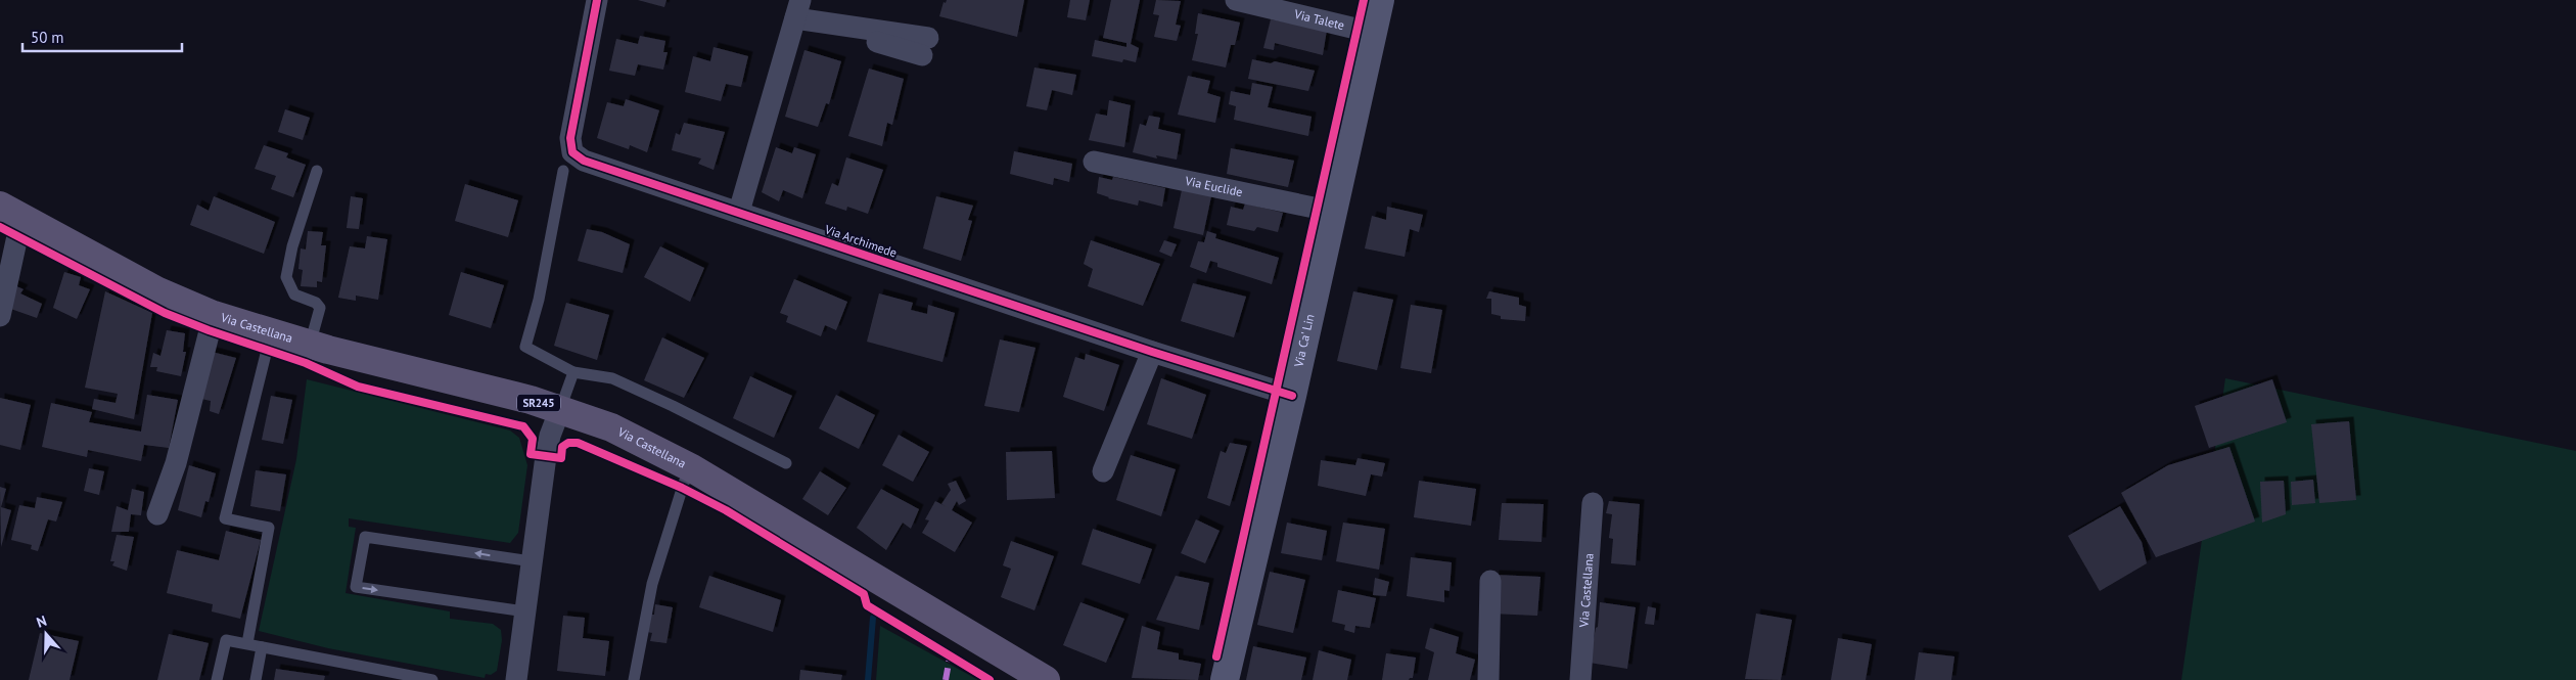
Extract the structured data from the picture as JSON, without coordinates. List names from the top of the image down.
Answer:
{
  "streets": {
    "main road": ["Via Castellana", "SR245"],
    "street": [
      "Via Talete",
      "Via Euclide",
      "Via Archimede",
      "Via Ca' Lin"
    ]
  },
  "crossings": [
    ["Via Talete", "Via Ca' Lin"],
    ["Via Euclide", "Via Ca' Lin"],
    ["Via Archimede", "Via Ca' Lin"]
  ],
  "scale_bar": "50 m",
  "north": "top"
}
